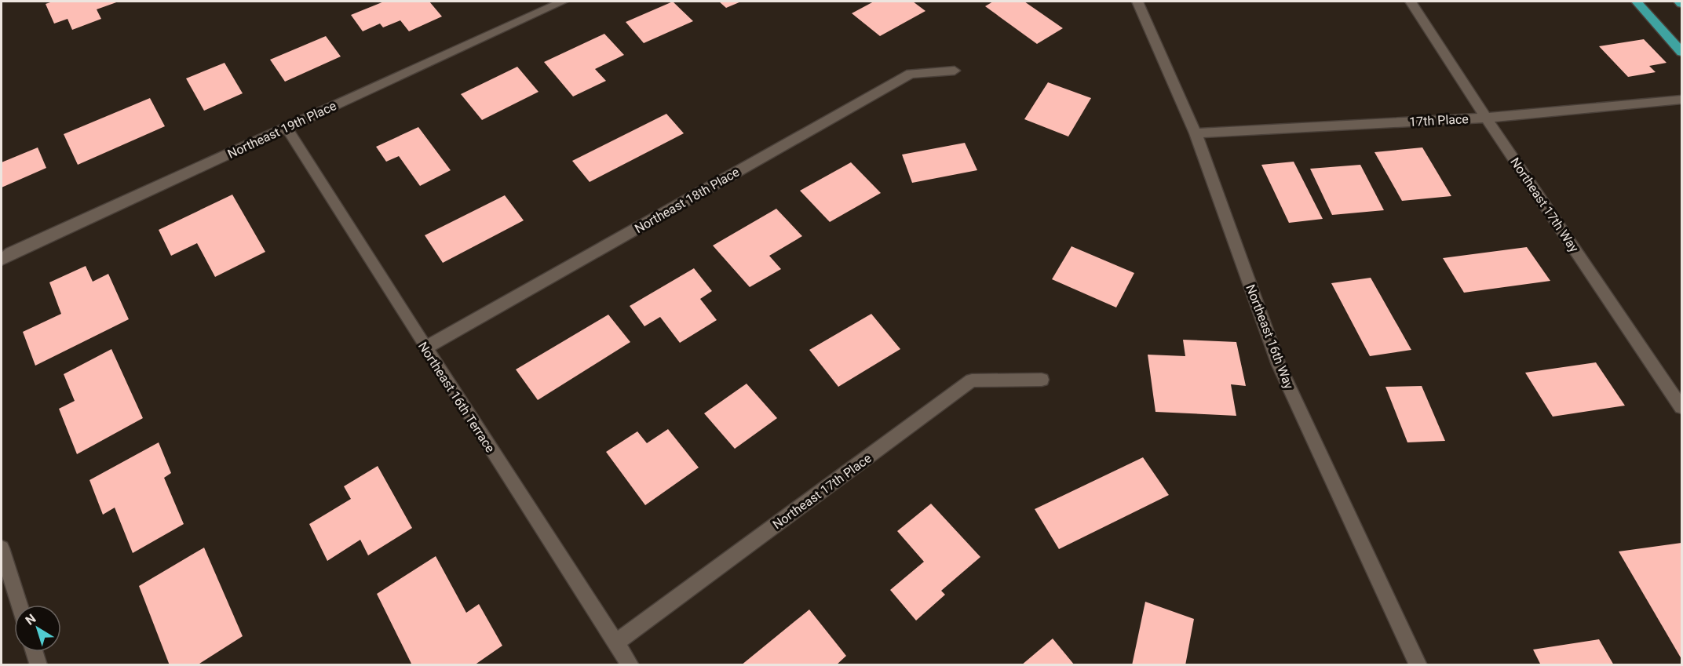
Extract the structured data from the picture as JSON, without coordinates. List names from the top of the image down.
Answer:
{
  "streets": {
    "street": [
      "17th Place",
      "Northeast 19th Place",
      "Northeast 18th Place",
      "Northeast 17th Way",
      "Northeast 16th Way",
      "Northeast 16th Terrace",
      "Northeast 17th Place"
    ]
  },
  "crossings": [
    ["17th Place", "Northeast 17th Way"],
    ["17th Place", "Northeast 16th Way"],
    ["Northeast 19th Place", "Northeast 16th Terrace"],
    ["Northeast 18th Place", "Northeast 16th Terrace"],
    ["Northeast 16th Terrace", "Northeast 17th Place"]
  ],
  "north": "top left"
}
